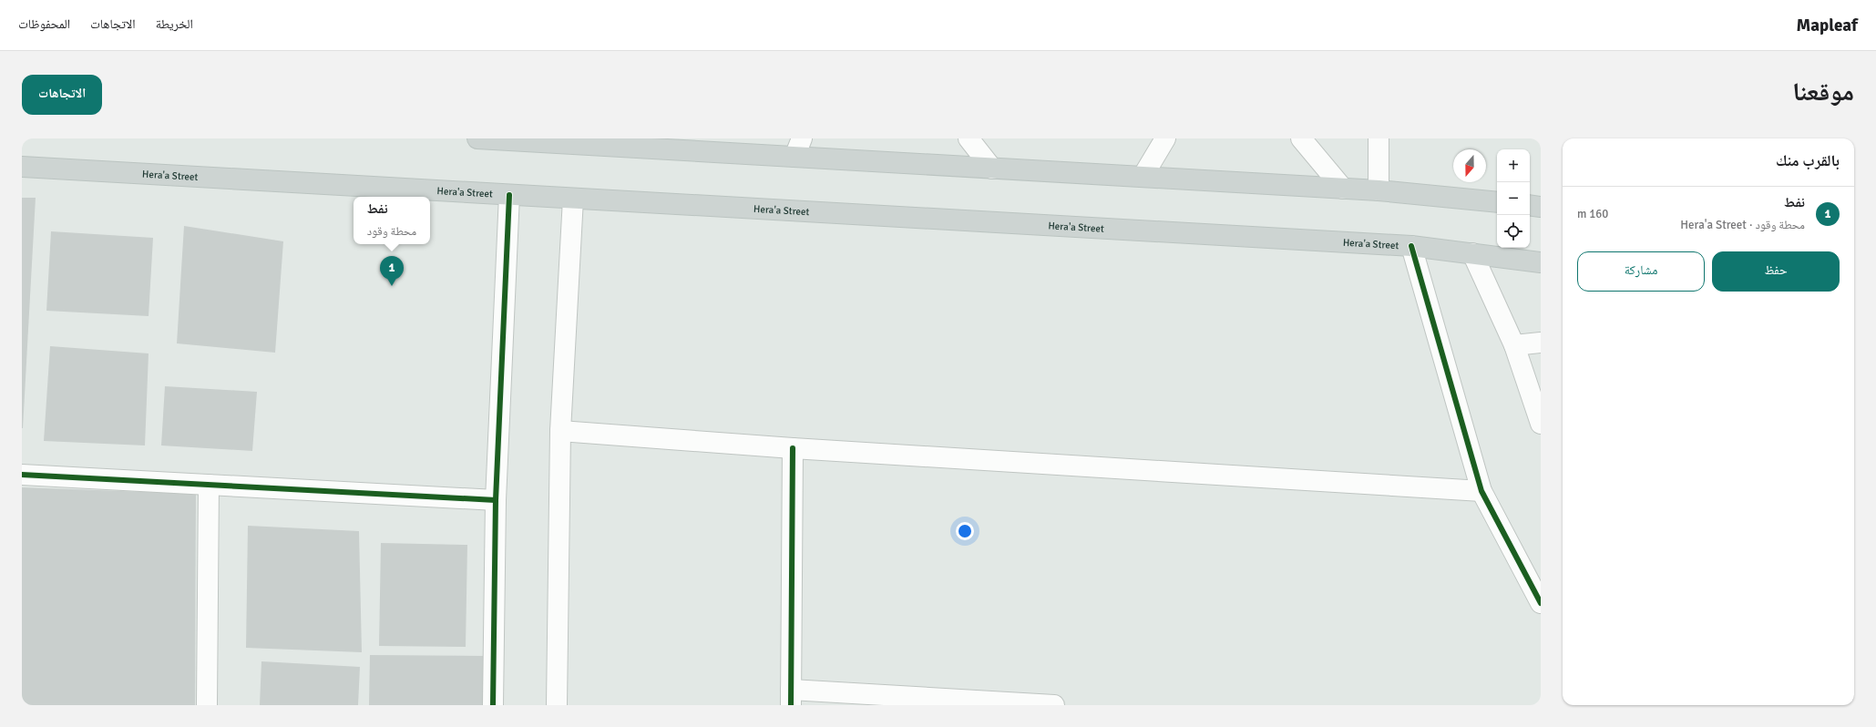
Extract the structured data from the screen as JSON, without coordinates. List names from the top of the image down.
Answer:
{
  "streets": {
    "main road": ["Hera'a Street"]
  },
  "north": "bottom",
  "page": {
    "header": "Mapleaf",
    "nav": ["الخريطة", "الاتجاهات", "المحفوظات"],
    "title": "موقعنا",
    "buttons": [
      "الاتجاهات",
      ["حفظ", "مشاركة"]
    ],
    "heading": "بالقرب منك",
    "map_buttons": ["+", "−"],
    "list": [
      {
        "mark": "1",
        "name": "نفط",
        "note": "محطة وقود · Hera'a Street",
        "value": "160 m"
      }
    ],
    "popup": ["نفط", "محطة وقود"],
    "pins": "1"
  }
}
